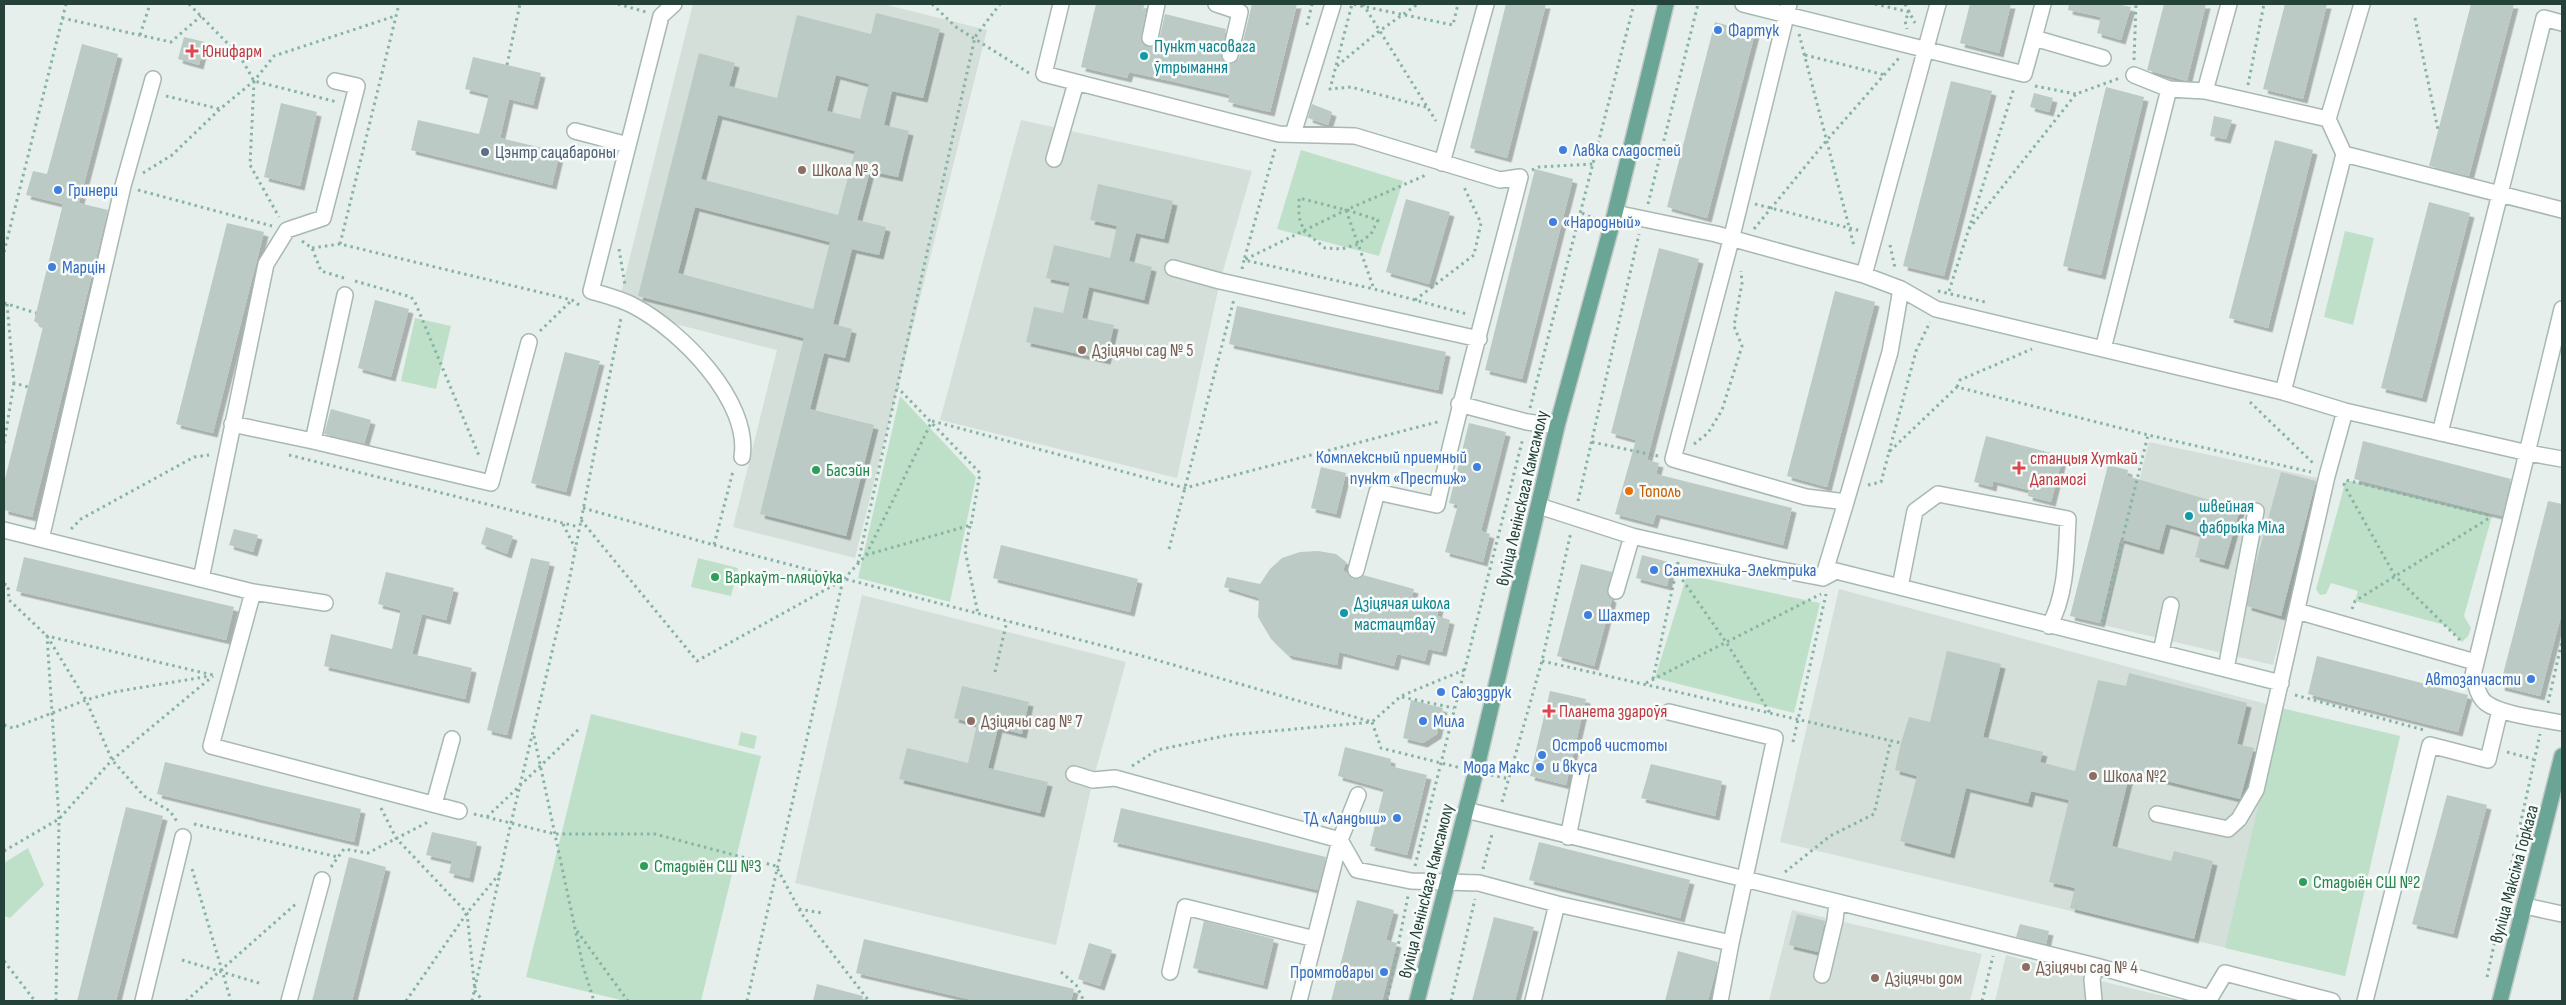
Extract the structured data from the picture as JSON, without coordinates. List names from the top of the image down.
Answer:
{
  "streets": {
    "main road": ["вуліца Ленінскага Камсамолу", "вуліца Максіма Горкага"]
  },
  "places": {
    "other": [
      "Фартук",
      "Пункт часовага ўтрымання",
      "Лавка сладостей",
      "Цэнтр сацабароны",
      "Школа № 3",
      "Гринери",
      "«Народный»",
      "Марцін",
      "Дзіцячы сад № 5",
      "Комплексный приемный пункт «Престиж»",
      "Басэйн",
      "Тополь",
      "швейная фабрыка Міла",
      "Сантехника-Электрика",
      "Варкаўт-пляцоўка",
      "Дзіцячая школа мастацтваў",
      "Шахтер",
      "Автозапчасти",
      "Саюздрук",
      "Дзіцячы сад № 7",
      "Мила",
      "Остров чистоты и вкуса",
      "Мода Макс",
      "Школа №2",
      "ТД «Ландыш»",
      "Стадыён СШ №3",
      "Стадыён СШ №2",
      "Дзіцячы сад № 4",
      "Промтовары",
      "Дзіцячы дом"
    ],
    "health": ["Юнифарм", "станцыя Хуткай Дапамогі", "Планета здароўя"]
  }
}
